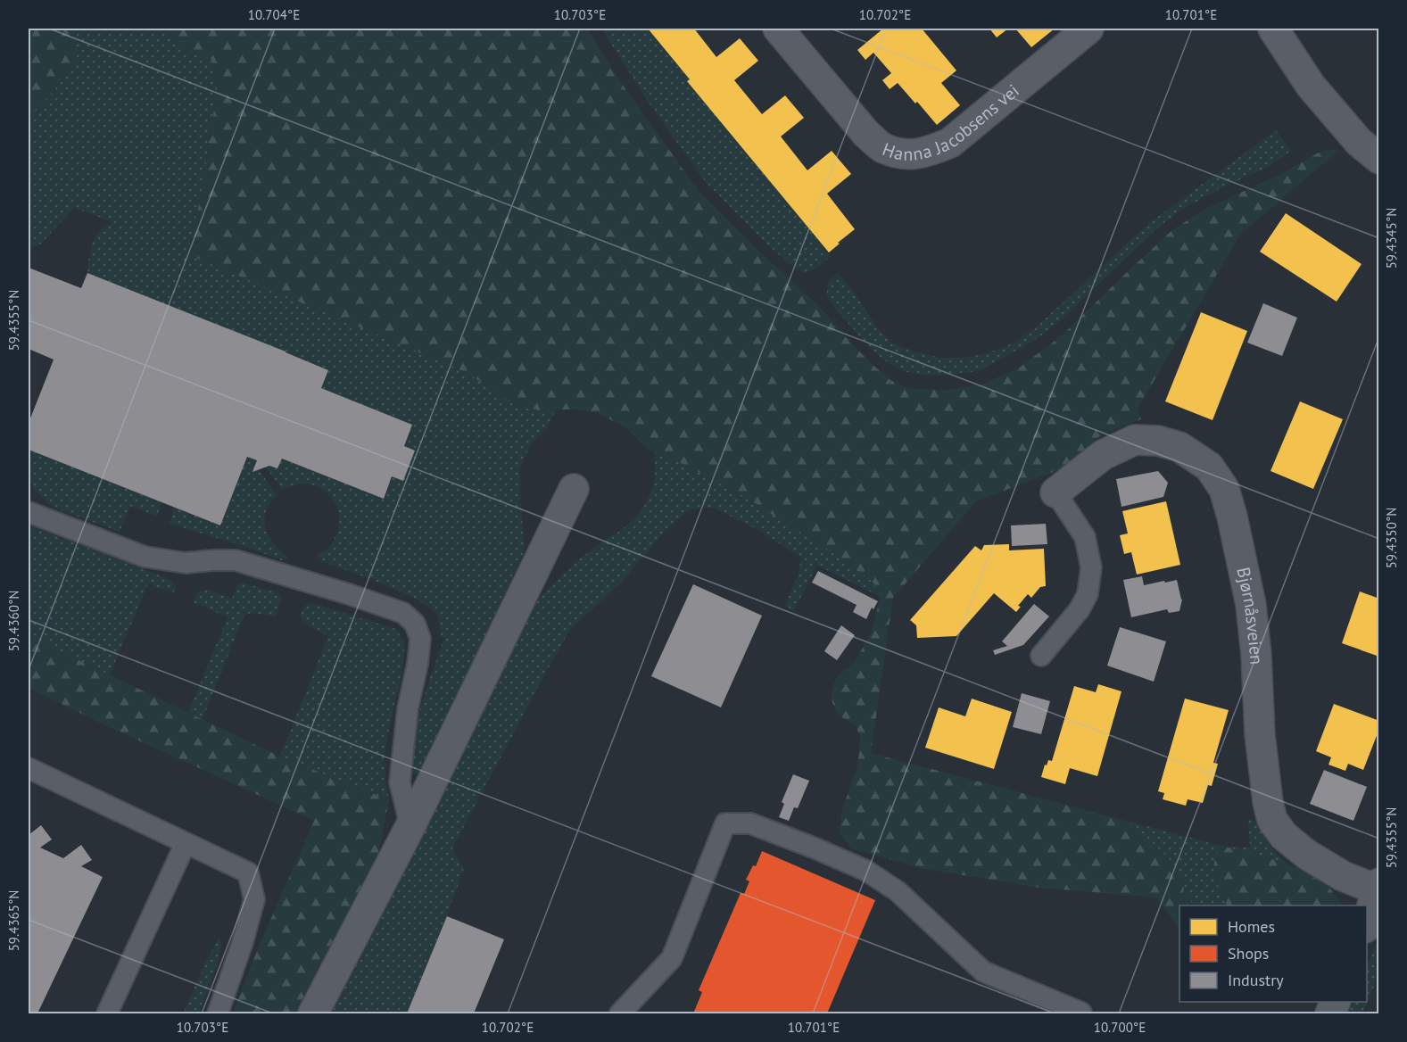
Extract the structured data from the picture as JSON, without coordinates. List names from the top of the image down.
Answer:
{
  "streets": {
    "street": ["Hanna Jacobsens vei", "Bjørnåsveien"]
  },
  "legend": ["Homes", "Shops", "Industry"],
  "coordinates": [
    "10.704°E",
    "10.703°E",
    "10.702°E",
    "10.701°E",
    "59.4345°N",
    "59.4355°N",
    "59.4350°N",
    "59.4360°N",
    "59.4365°N",
    "10.700°E"
  ]
}
